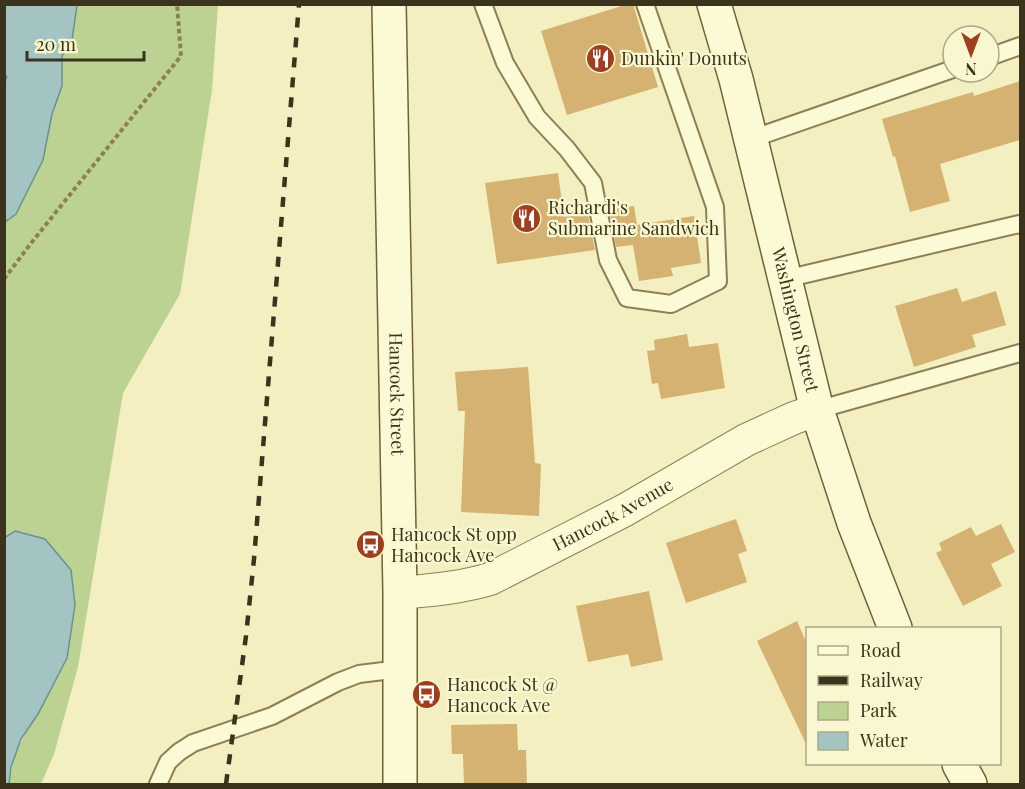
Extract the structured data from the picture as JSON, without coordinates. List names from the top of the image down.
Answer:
{
  "streets": {
    "main road": ["Washington Street", "Hancock Street"],
    "street": ["Hancock Avenue"]
  },
  "crossings": [
    ["Washington Street", "Hancock Avenue"],
    ["Hancock Street", "Hancock Avenue"]
  ],
  "places": {
    "restaurant": ["Dunkin' Donuts", "Richardi's Submarine Sandwich"],
    "bus stop": ["Hancock St opp Hancock Ave", "Hancock St @ Hancock Ave"]
  },
  "legend": [
    "Road",
    "Railway",
    "Park",
    "Water"
  ],
  "scale_bar": "20 m",
  "north": "bottom"
}
